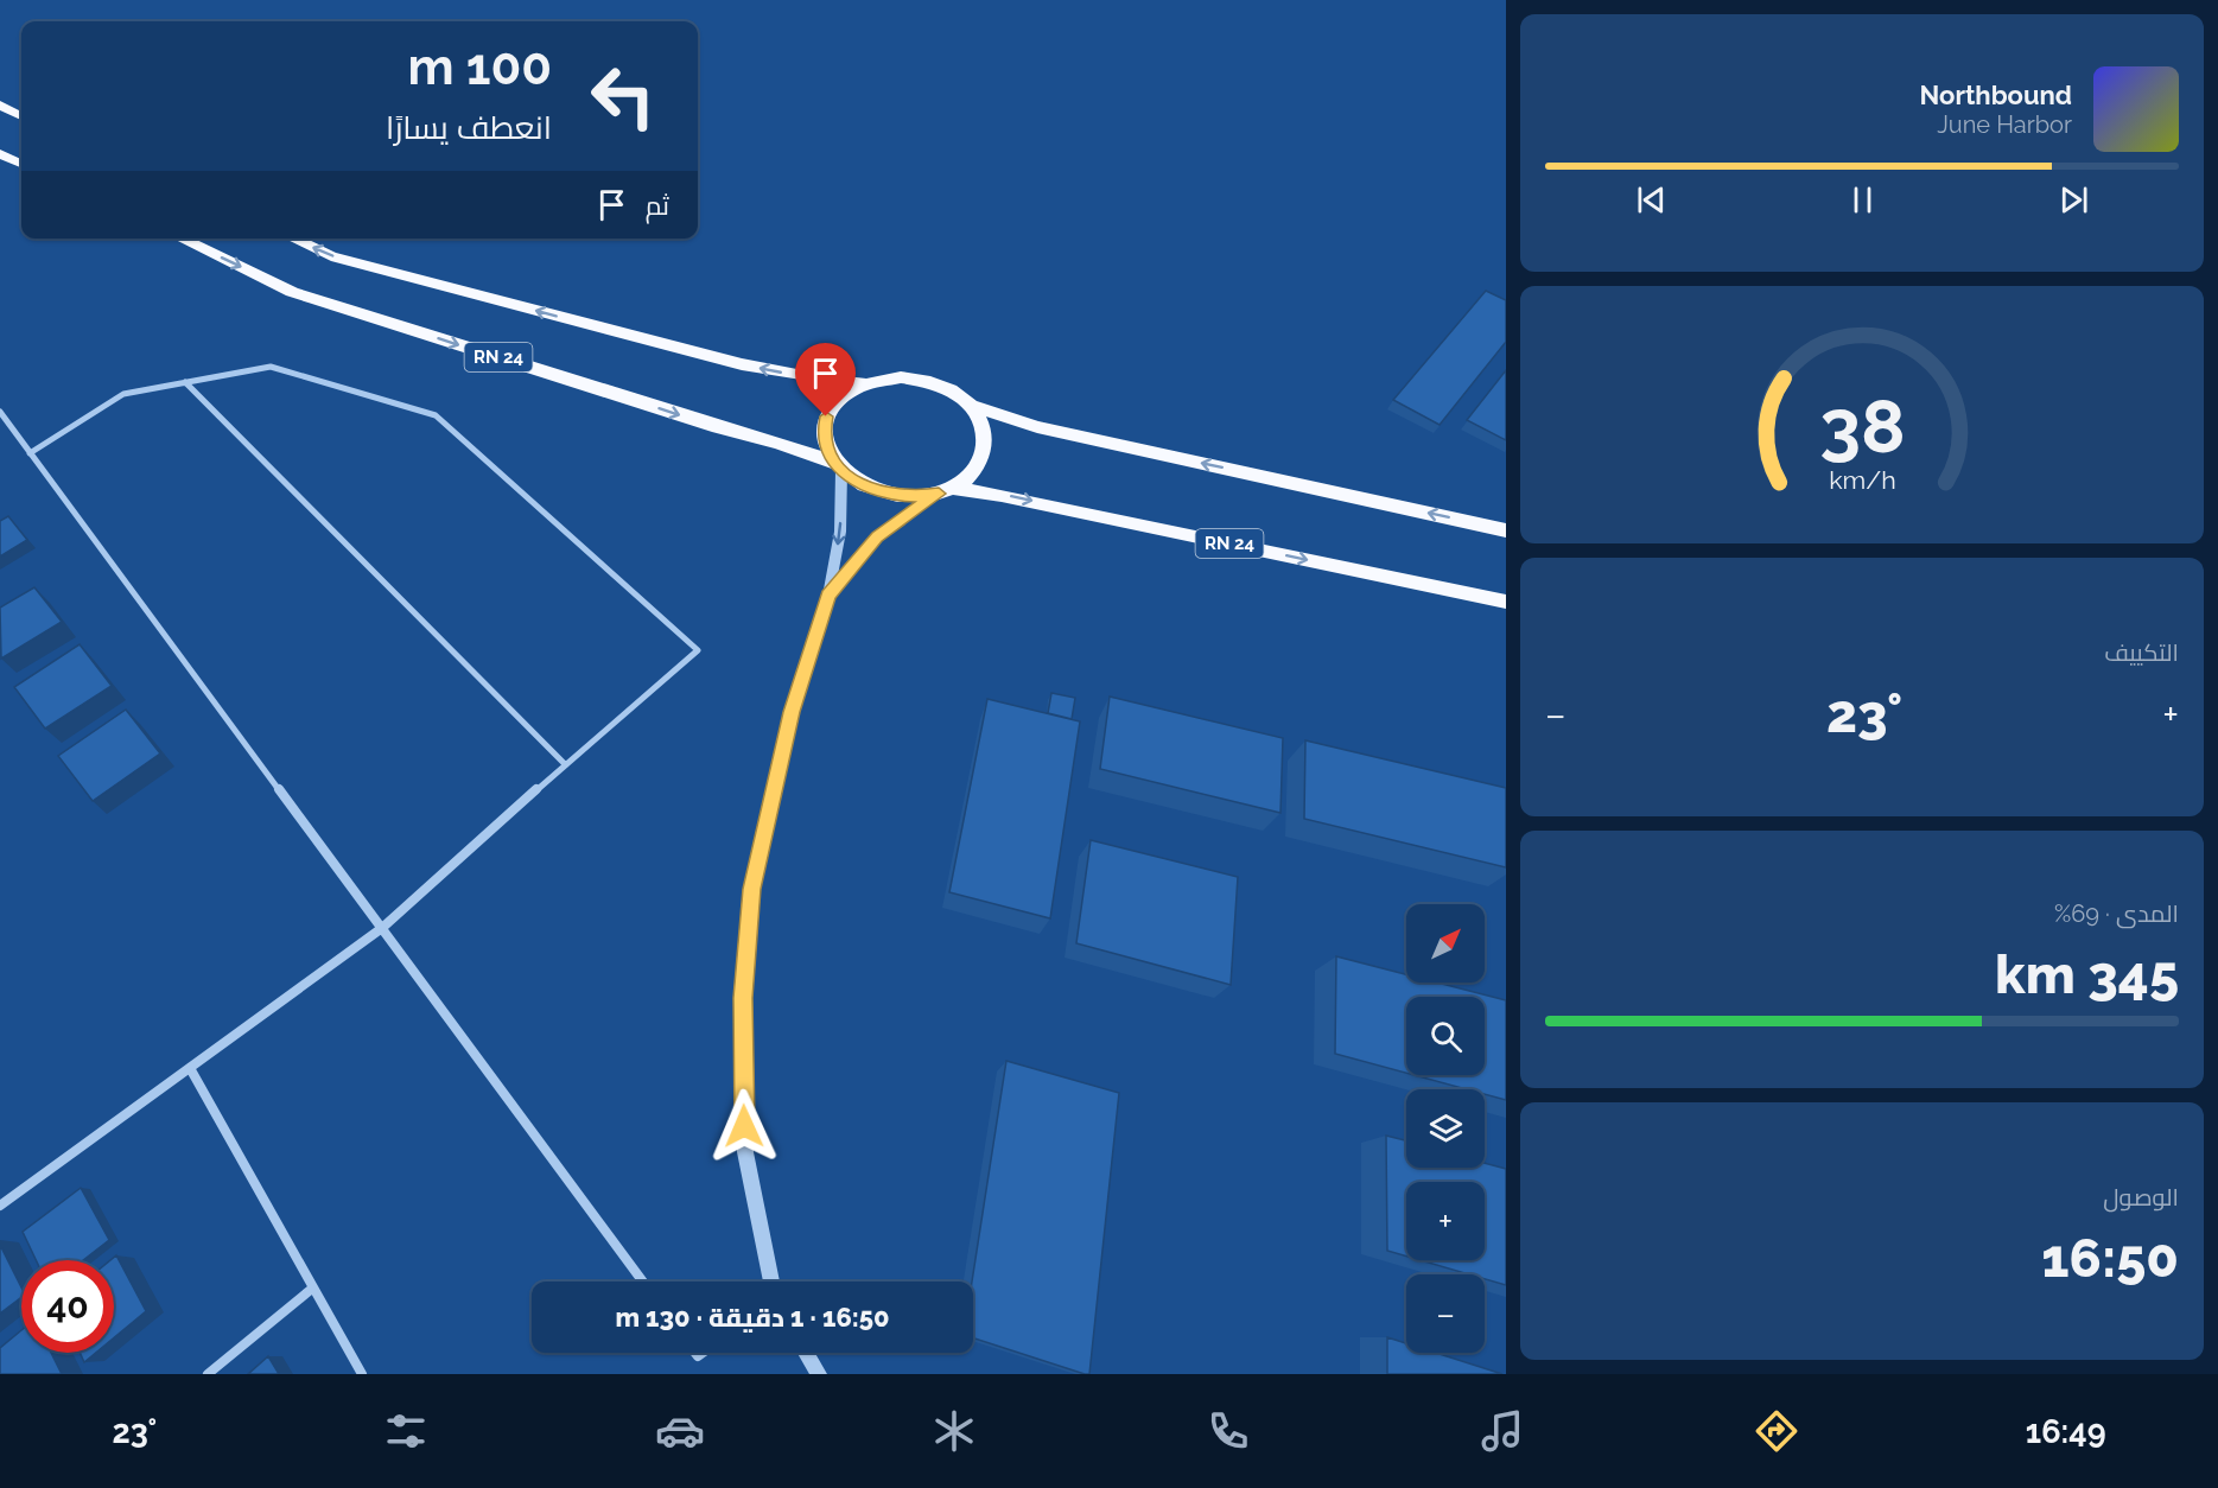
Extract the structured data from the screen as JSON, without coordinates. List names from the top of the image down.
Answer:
{
  "streets": {
    "highway": ["RN 24"]
  },
  "north": "top right",
  "page": {
    "turn": ["100 m", "انعطف يسارًا"],
    "song": ["Northbound", "June Harbor"],
    "then": "ثم",
    "tile": [
      "التكييف",
      ["المدى · 69%", "345 km"],
      ["الوصول", "16:50"]
    ],
    "heat": ["−", "23°", "+"],
    "map_buttons": ["+", "−"],
    "limit": "40",
    "trip": "16:50 · 1 دقيقة · 130 m",
    "tabs": ["16:49", "23°"],
    "gauge": ["38", "km/h"]
  }
}
